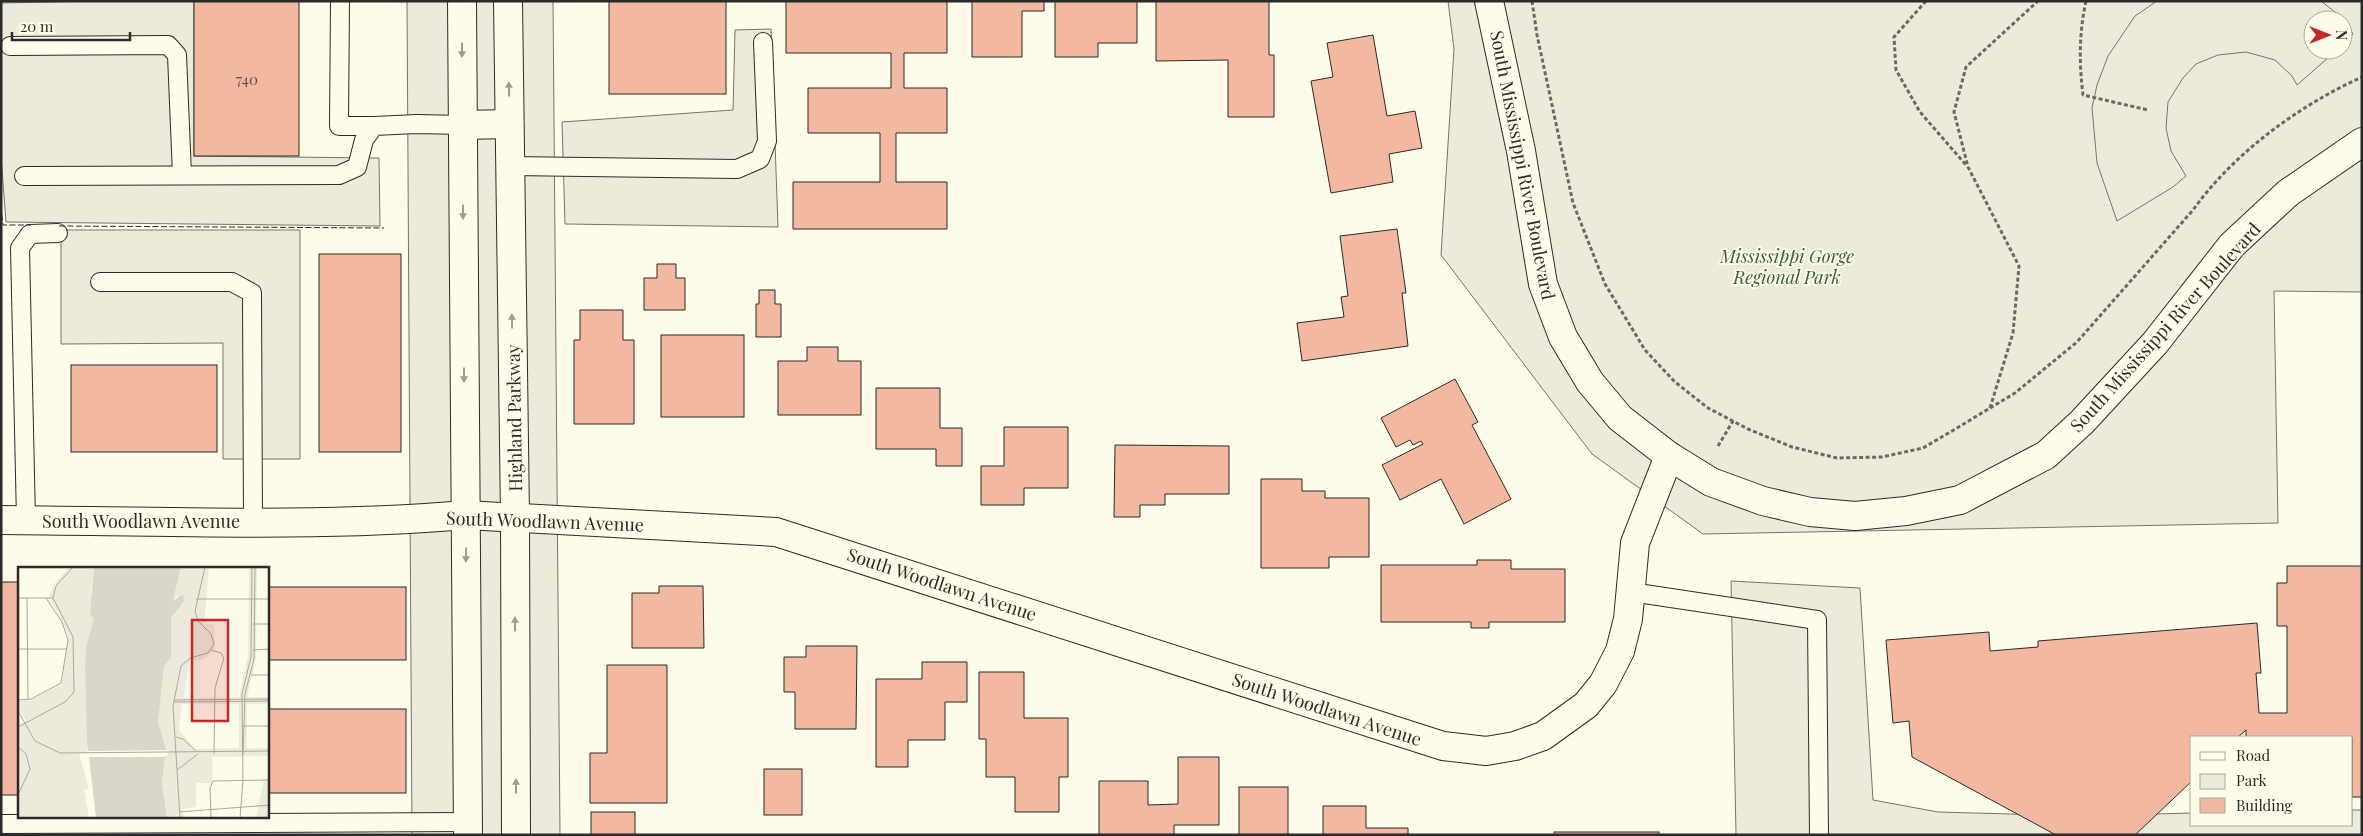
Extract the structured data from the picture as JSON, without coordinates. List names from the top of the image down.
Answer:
{
  "streets": {
    "street": ["South Mississippi River Boulevard", "Highland Parkway", "South Woodlawn Avenue"]
  },
  "crossings": [
    ["South Mississippi River Boulevard", "South Woodlawn Avenue"],
    ["Highland Parkway", "South Woodlawn Avenue"]
  ],
  "parks": ["Mississippi Gorge Regional Park"],
  "house_numbers": ["740"],
  "legend": ["Road", "Park", "Building"],
  "scale_bar": "20 m",
  "north": "right"
}
